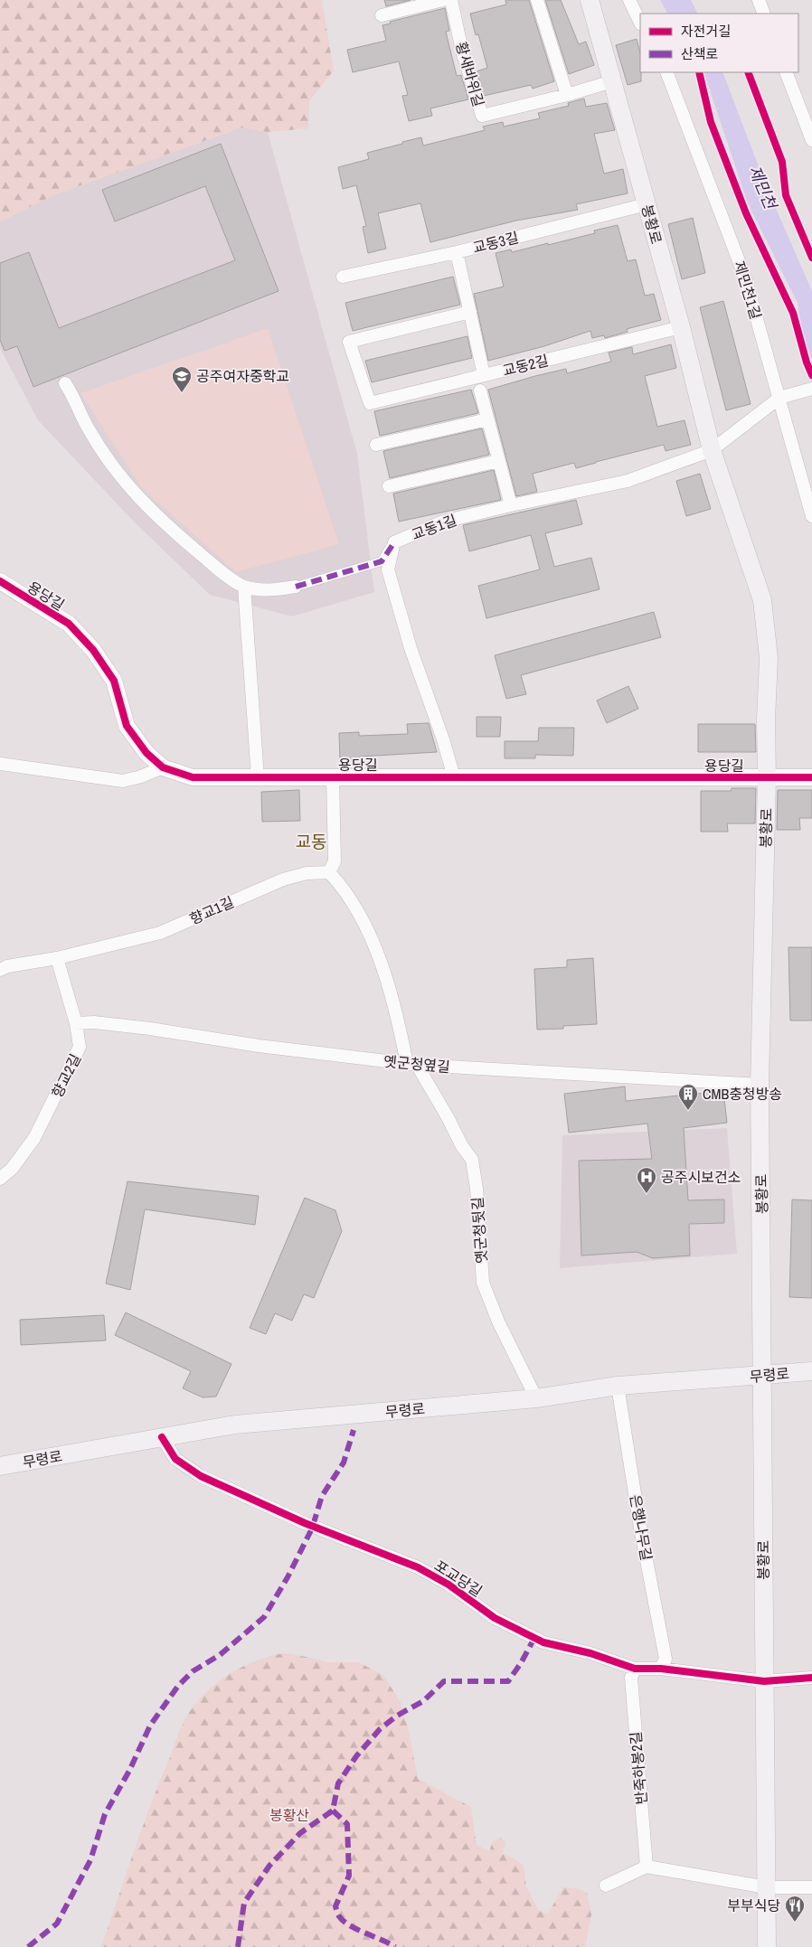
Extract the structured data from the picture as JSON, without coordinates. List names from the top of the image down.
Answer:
{
  "streets": {
    "main road": ["봉황로", "무령로"],
    "street": [
      "황새바위길",
      "교동3길",
      "제민천1길",
      "교동2길",
      "교동1길",
      "용당길",
      "향교1길",
      "옛군청옆길",
      "향교2길",
      "옛군청뒷길",
      "은행나무길",
      "포교당길",
      "반죽하봉2길"
    ]
  },
  "crossings": [
    ["황새바위길", "봉황로"],
    ["봉황로", "교동3길"],
    ["봉황로", "교동2길"],
    ["봉황로", "교동1길"],
    ["봉황로", "용당길"],
    ["봉황로", "옛군청옆길"],
    ["봉황로", "무령로"],
    ["봉황로", "포교당길"],
    ["교동1길", "용당길"],
    ["향교1길", "향교2길"],
    ["향교1길", "옛군청뒷길"],
    ["옛군청옆길", "향교2길"],
    ["옛군청옆길", "옛군청뒷길"],
    ["옛군청뒷길", "무령로"],
    ["무령로", "은행나무길"],
    ["무령로", "포교당길"],
    ["은행나무길", "포교당길"],
    ["포교당길", "반죽하봉2길"]
  ],
  "districts": ["교동"],
  "water": ["제민천"],
  "parks": ["봉황산"],
  "places": {
    "school or university": ["공주여자중학교"],
    "building": ["CMB충청방송"],
    "hospital": ["공주시보건소"],
    "restaurant": ["부부식당"]
  },
  "legend": ["자전거길", "산책로"]
}
